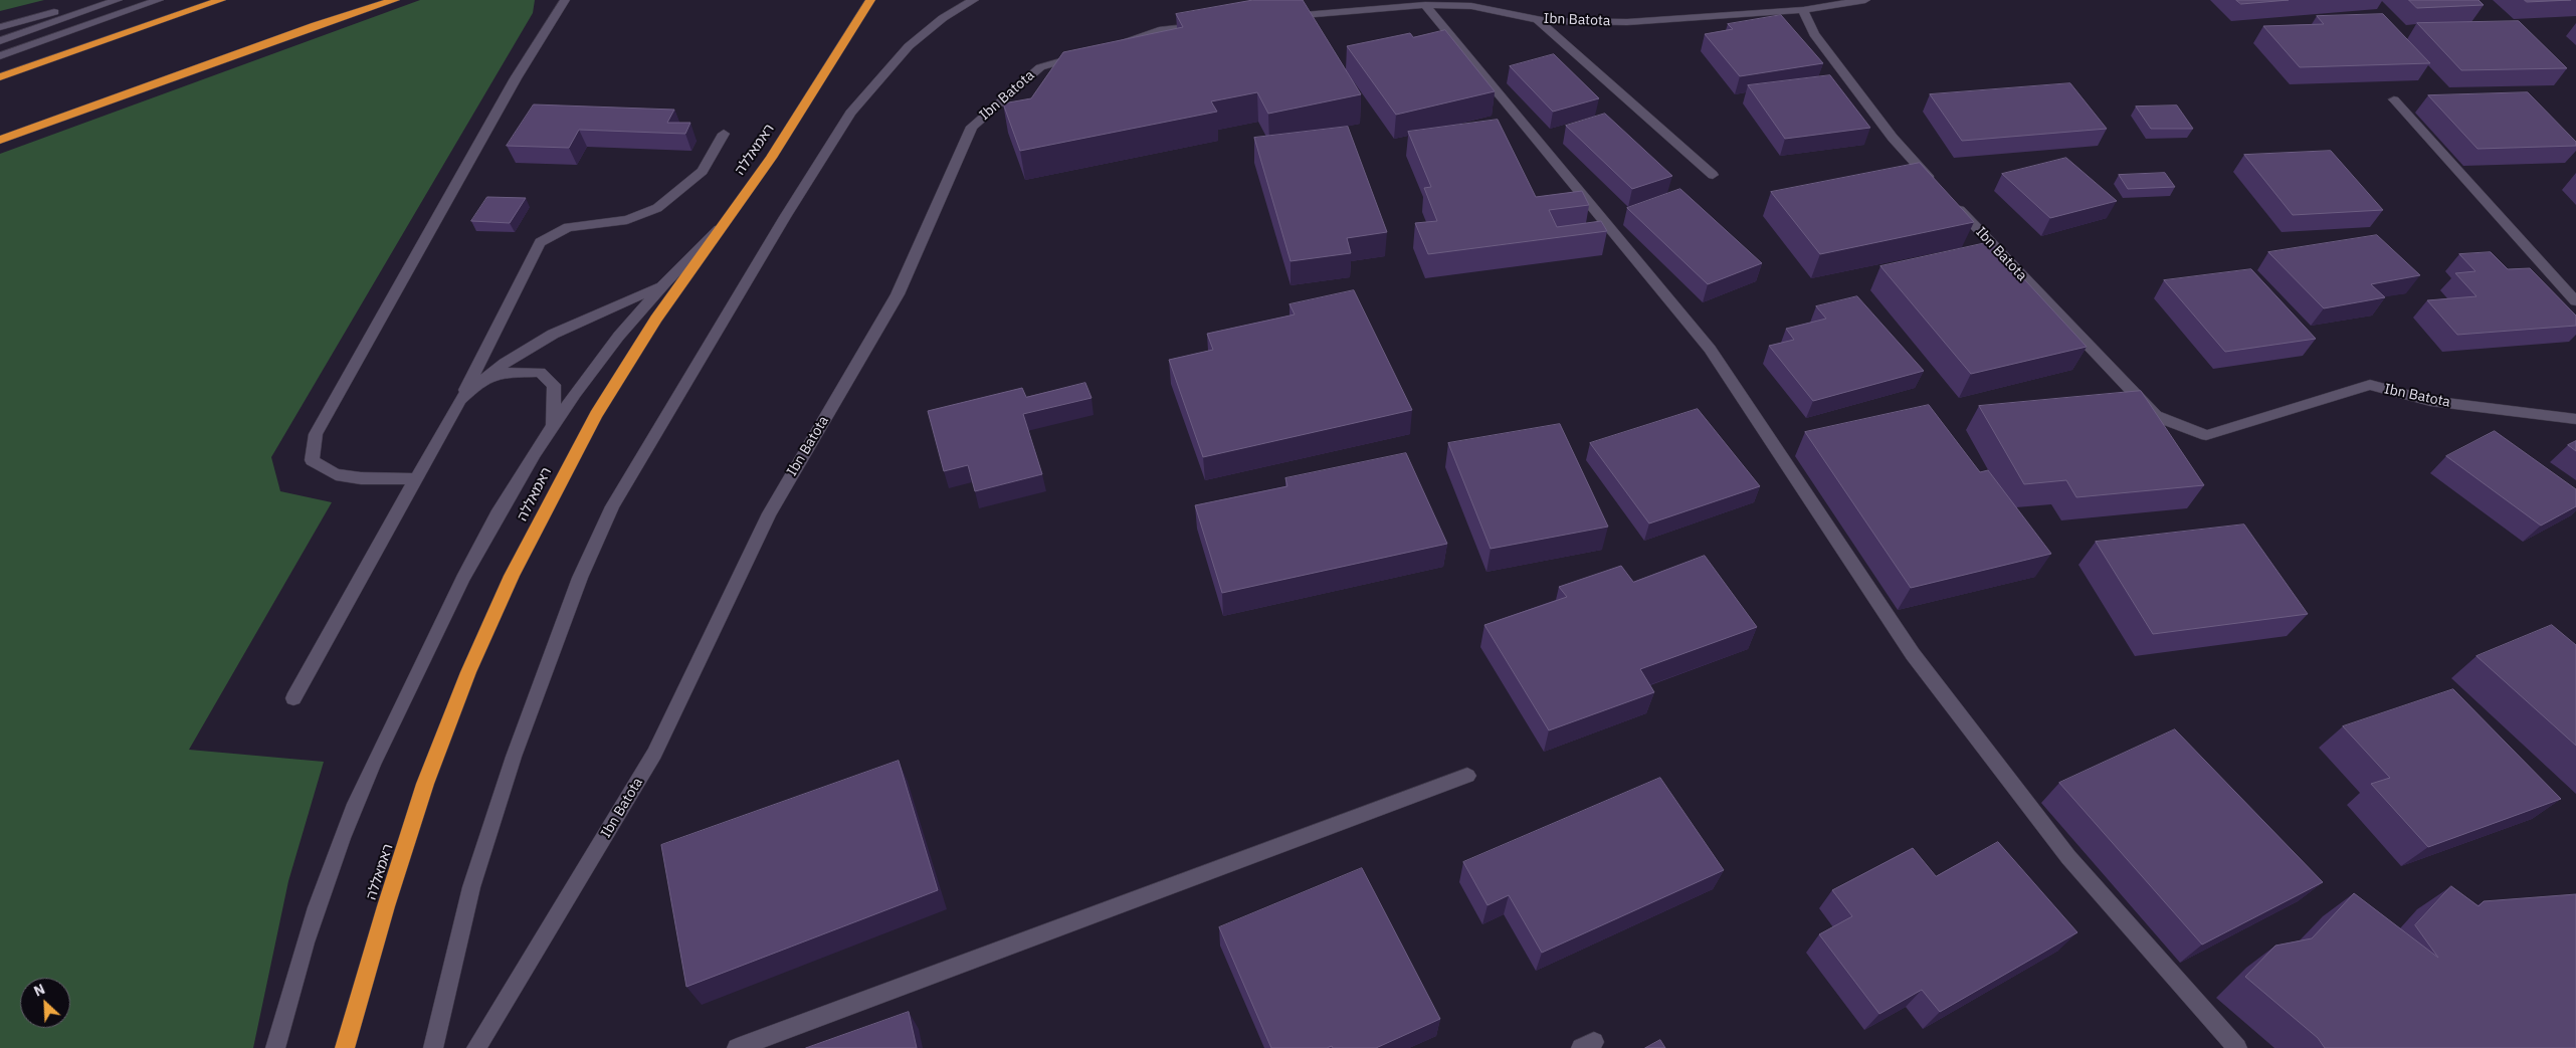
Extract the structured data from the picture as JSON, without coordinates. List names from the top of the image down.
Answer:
{
  "streets": {
    "highway": ["ראמאללה"],
    "street": ["Ibn Batota"]
  },
  "north": "top left"
}
